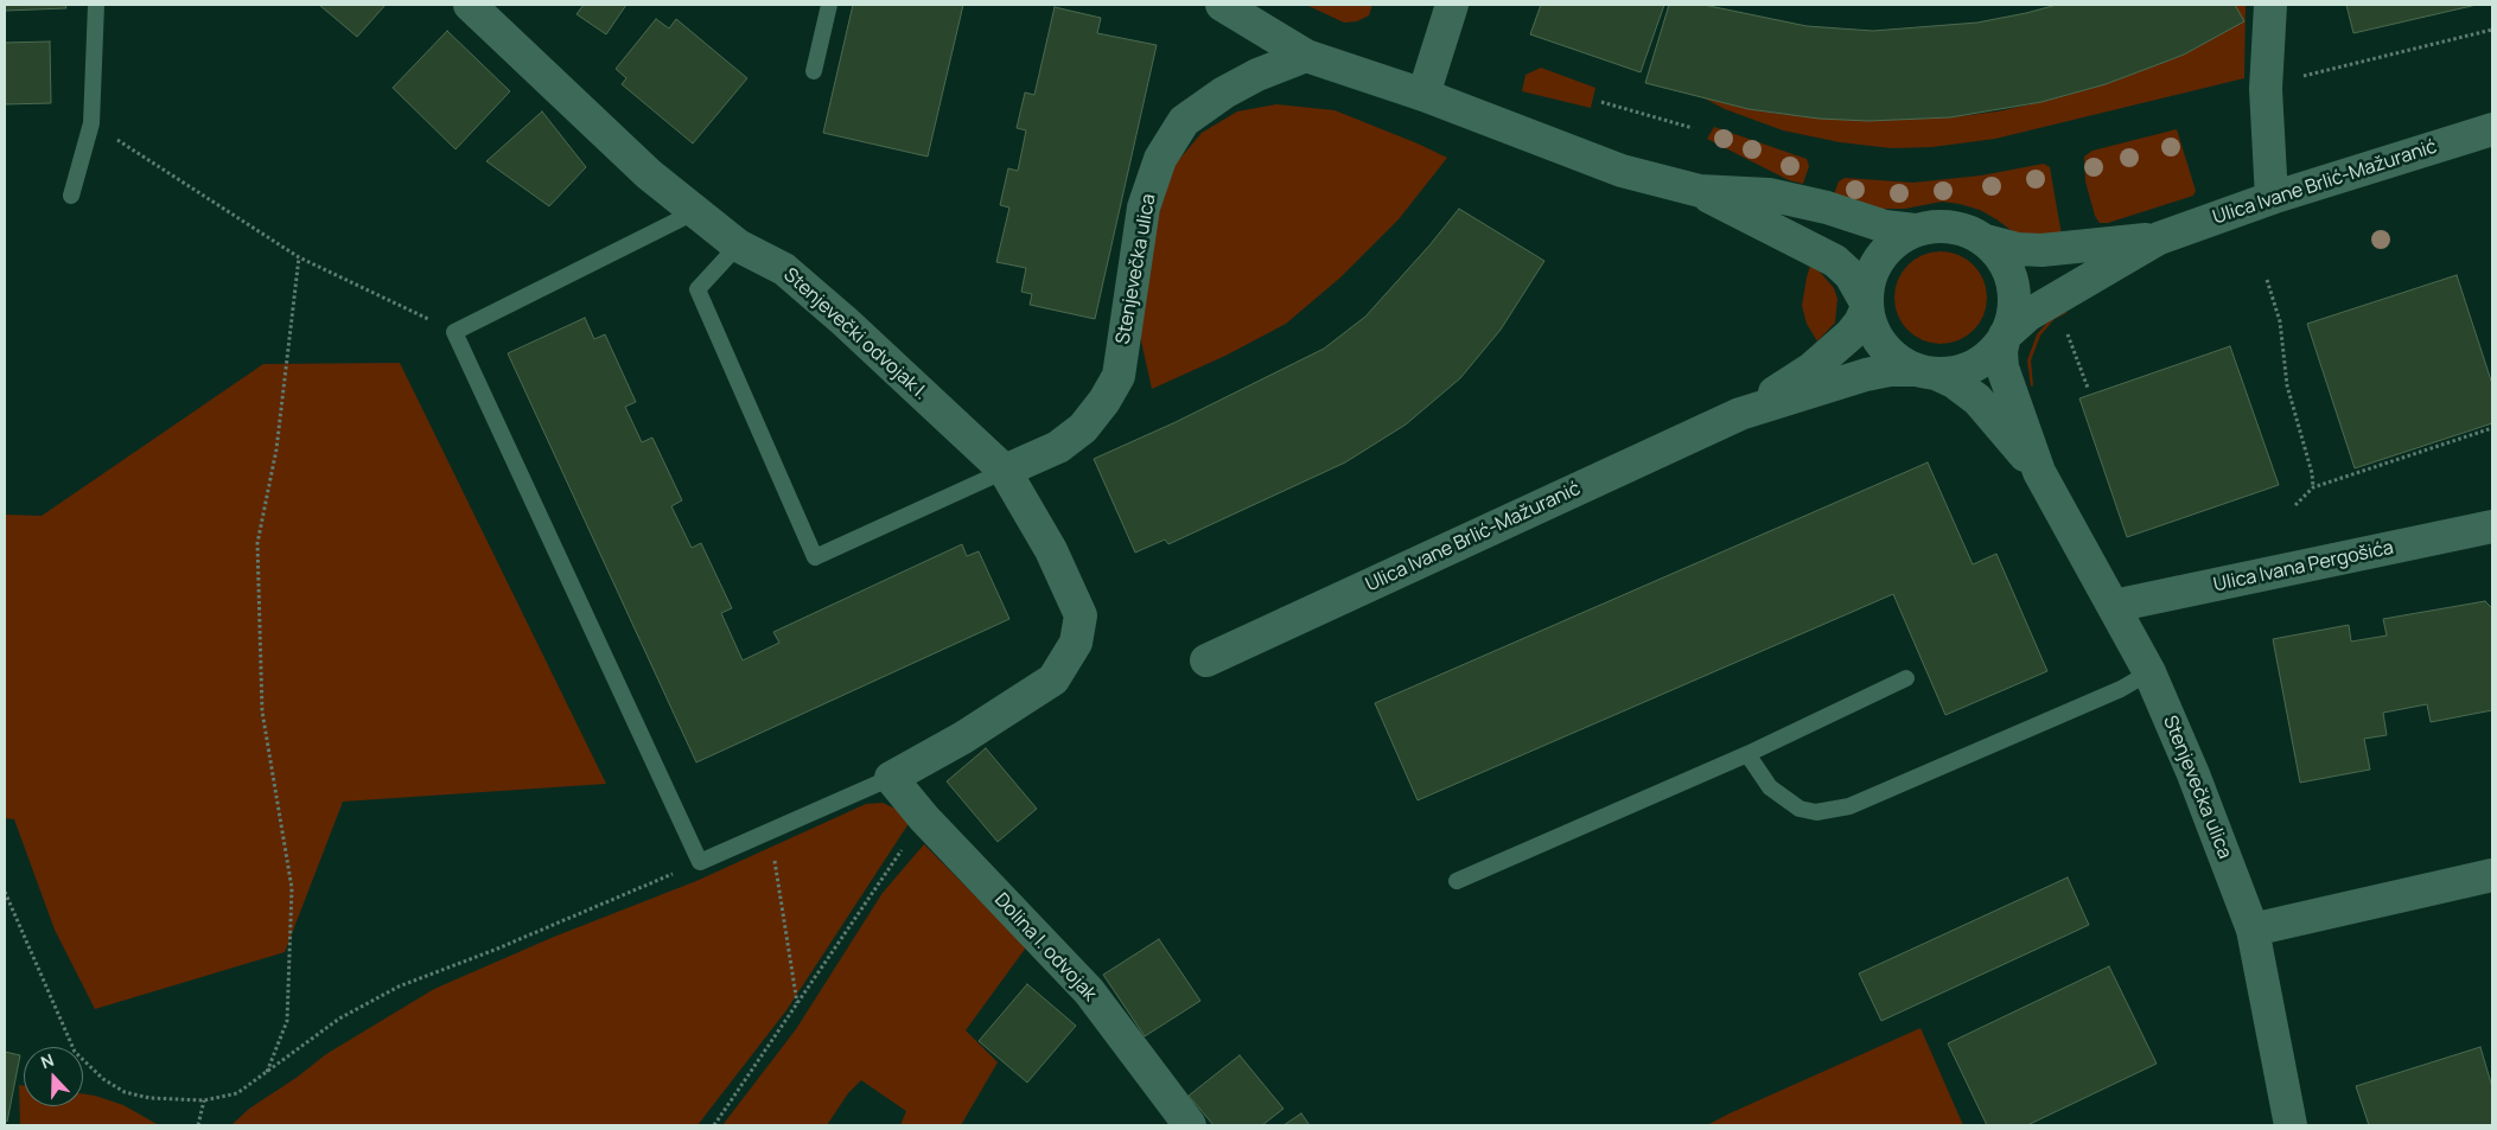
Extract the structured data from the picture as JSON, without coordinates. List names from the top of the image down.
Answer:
{
  "streets": {
    "street": [
      "Ulica Ivane Brlić-Mažuranić",
      "Stenjevečka ulica",
      "Stenjevečki odvojak I.",
      "Ulica Ivana Pergošića",
      "Dolina I. odvojak"
    ]
  },
  "crossings": [
    ["Ulica Ivane Brlić-Mažuranić", "Stenjevečka ulica"],
    ["Stenjevečka ulica", "Stenjevečki odvojak I."],
    ["Stenjevečka ulica", "Ulica Ivana Pergošića"],
    ["Stenjevečki odvojak I.", "Dolina I. odvojak"]
  ],
  "north": "top"
}
